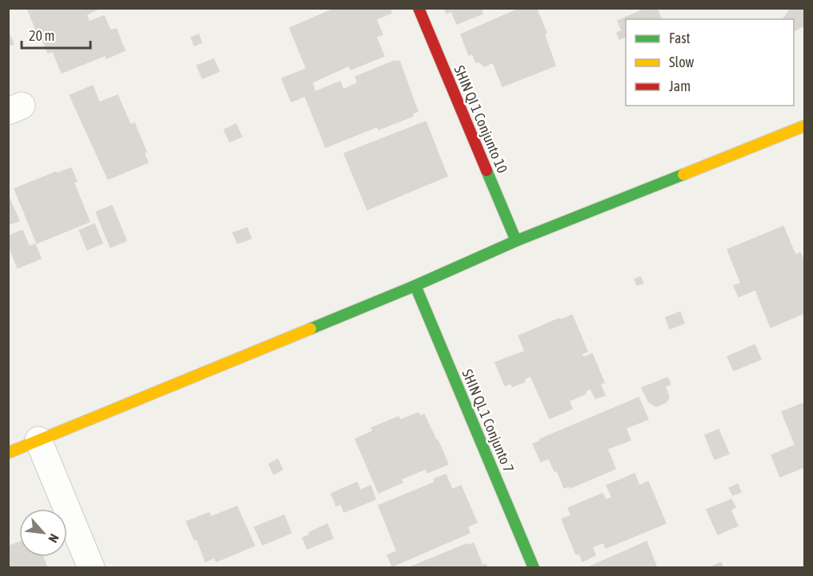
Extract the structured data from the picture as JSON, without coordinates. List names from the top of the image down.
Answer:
{
  "streets": {
    "street": ["SHIN QI 1 Conjunto 10", "SHIN QL 1 Conjunto 7"]
  },
  "legend": ["Fast", "Slow", "Jam"],
  "scale_bar": "20 m",
  "north": "bottom right"
}
